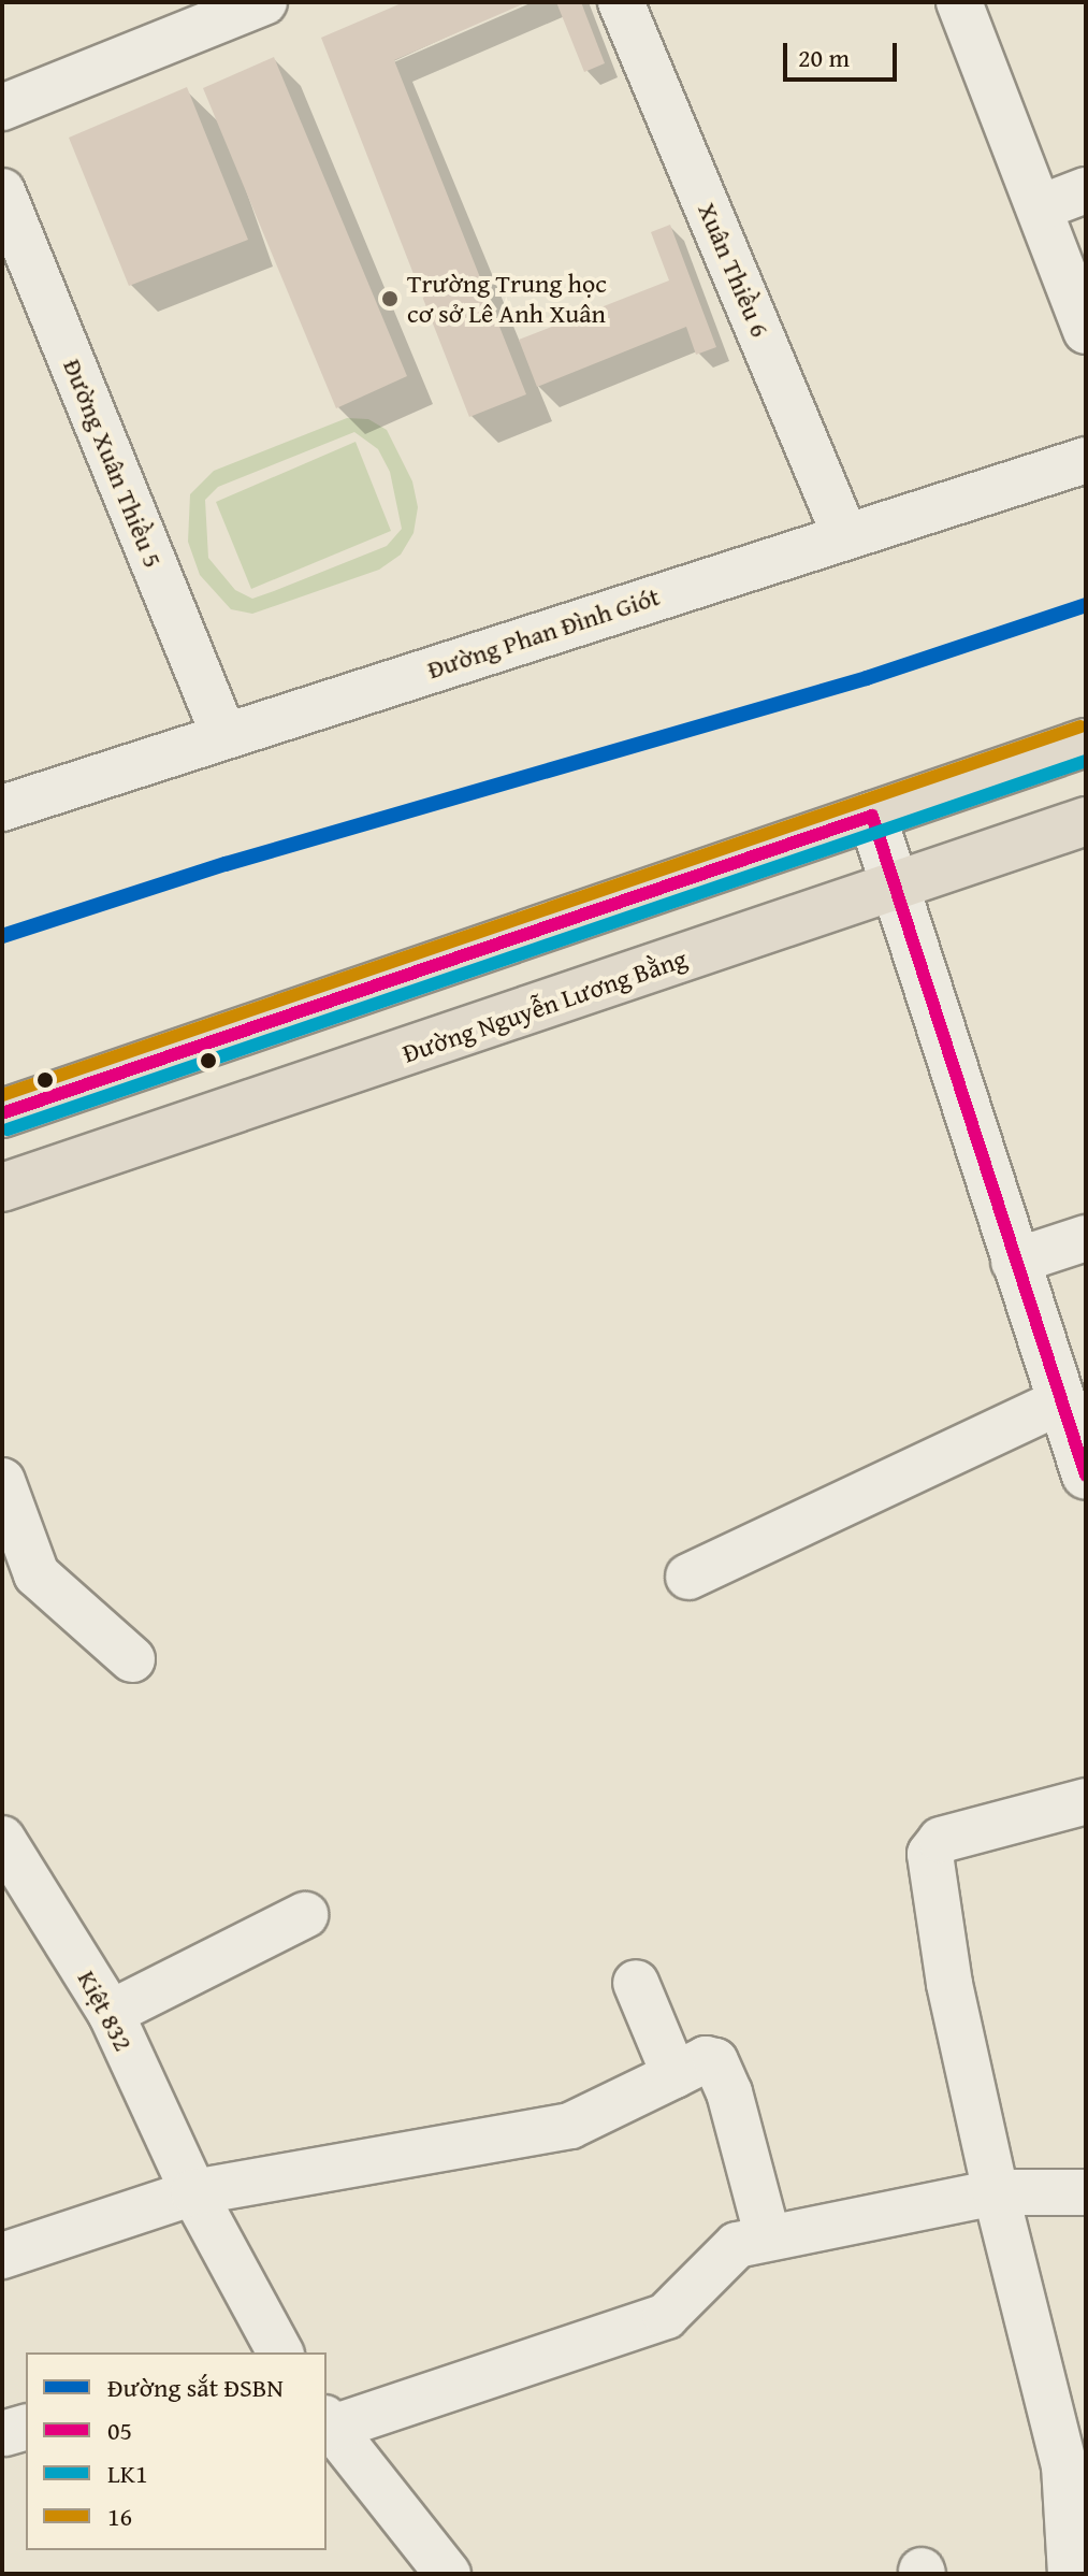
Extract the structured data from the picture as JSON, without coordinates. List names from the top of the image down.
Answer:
{
  "streets": {
    "highway": ["Đường Nguyễn Lương Bằng"],
    "street": [
      "Xuân Thiều 6",
      "Đường Xuân Thiều 5",
      "Đường Phan Đình Giót",
      "Kiệt 832"
    ]
  },
  "crossings": [
    ["Xuân Thiều 6", "Đường Phan Đình Giót"],
    ["Đường Xuân Thiều 5", "Đường Phan Đình Giót"]
  ],
  "places": ["Trường Trung học cơ sở Lê Anh Xuân"],
  "lines": [
    "rail line ĐSBN",
    "transit line 16",
    "transit line LK1",
    "transit line 05"
  ],
  "legend": [
    "Đường sắt ĐSBN",
    "05",
    "LK1",
    "16"
  ],
  "scale_bar": "20 m"
}
